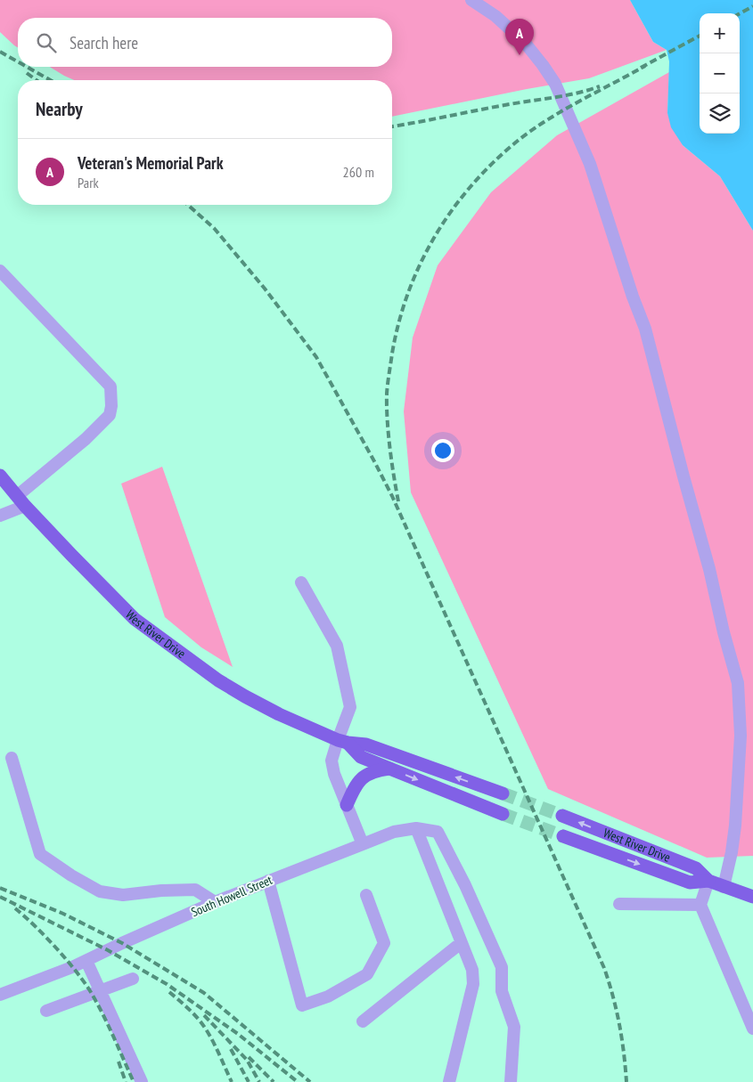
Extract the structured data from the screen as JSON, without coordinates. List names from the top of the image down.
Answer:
{
  "streets": {
    "main road": ["West River Drive"],
    "street": ["South Howell Street"]
  },
  "page": {
    "map_buttons": ["+", "−"],
    "search": "Search here",
    "pins": "A",
    "heading": "Nearby",
    "list": [
      {
        "mark": "A",
        "name": "Veteran's Memorial Park",
        "note": "Park",
        "value": "260 m"
      }
    ]
  }
}
